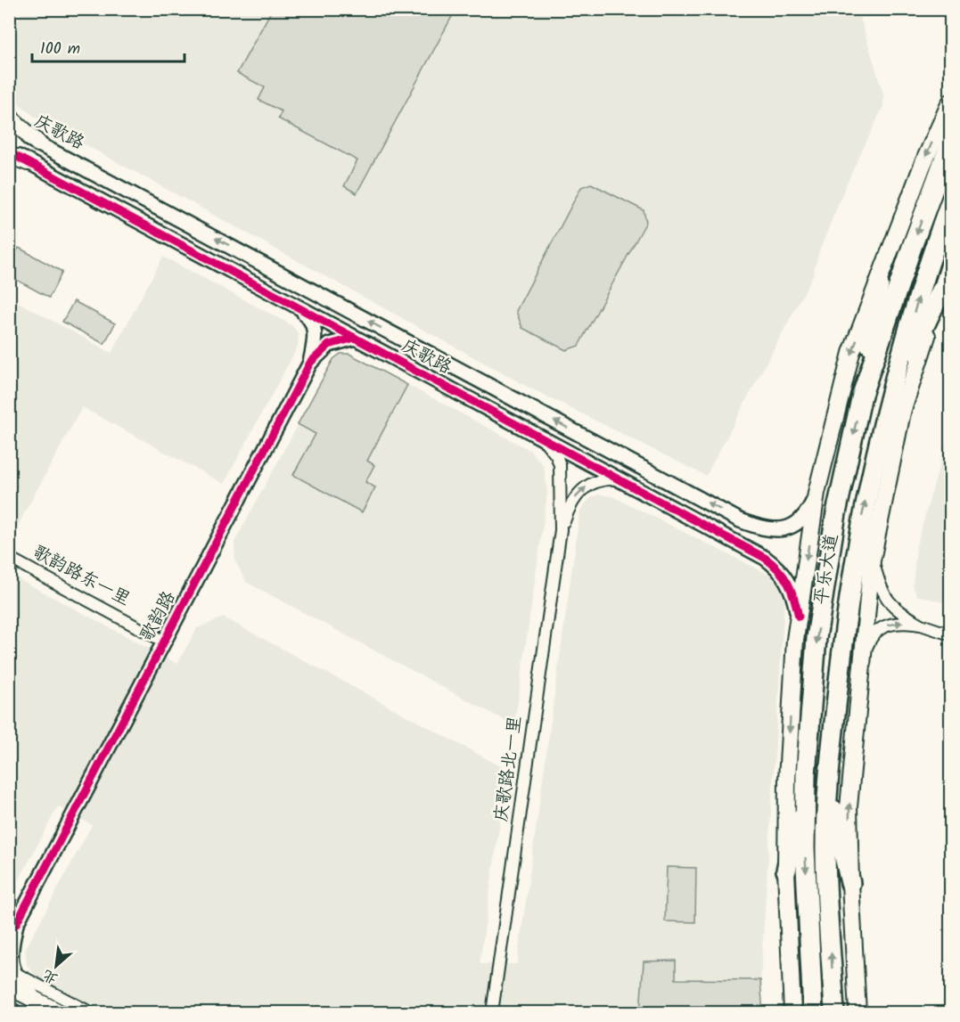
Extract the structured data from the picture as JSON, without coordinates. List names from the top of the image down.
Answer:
{
  "streets": {
    "highway": ["平乐大道"],
    "street": [
      "庆歌路",
      "歌韵路东一里",
      "歌韵路",
      "庆歌路北一里"
    ]
  },
  "crossings": [
    ["庆歌路", "歌韵路"],
    ["庆歌路", "庆歌路北一里"],
    ["歌韵路东一里", "歌韵路"]
  ],
  "scale_bar": "100 m",
  "north": "bottom left"
}
